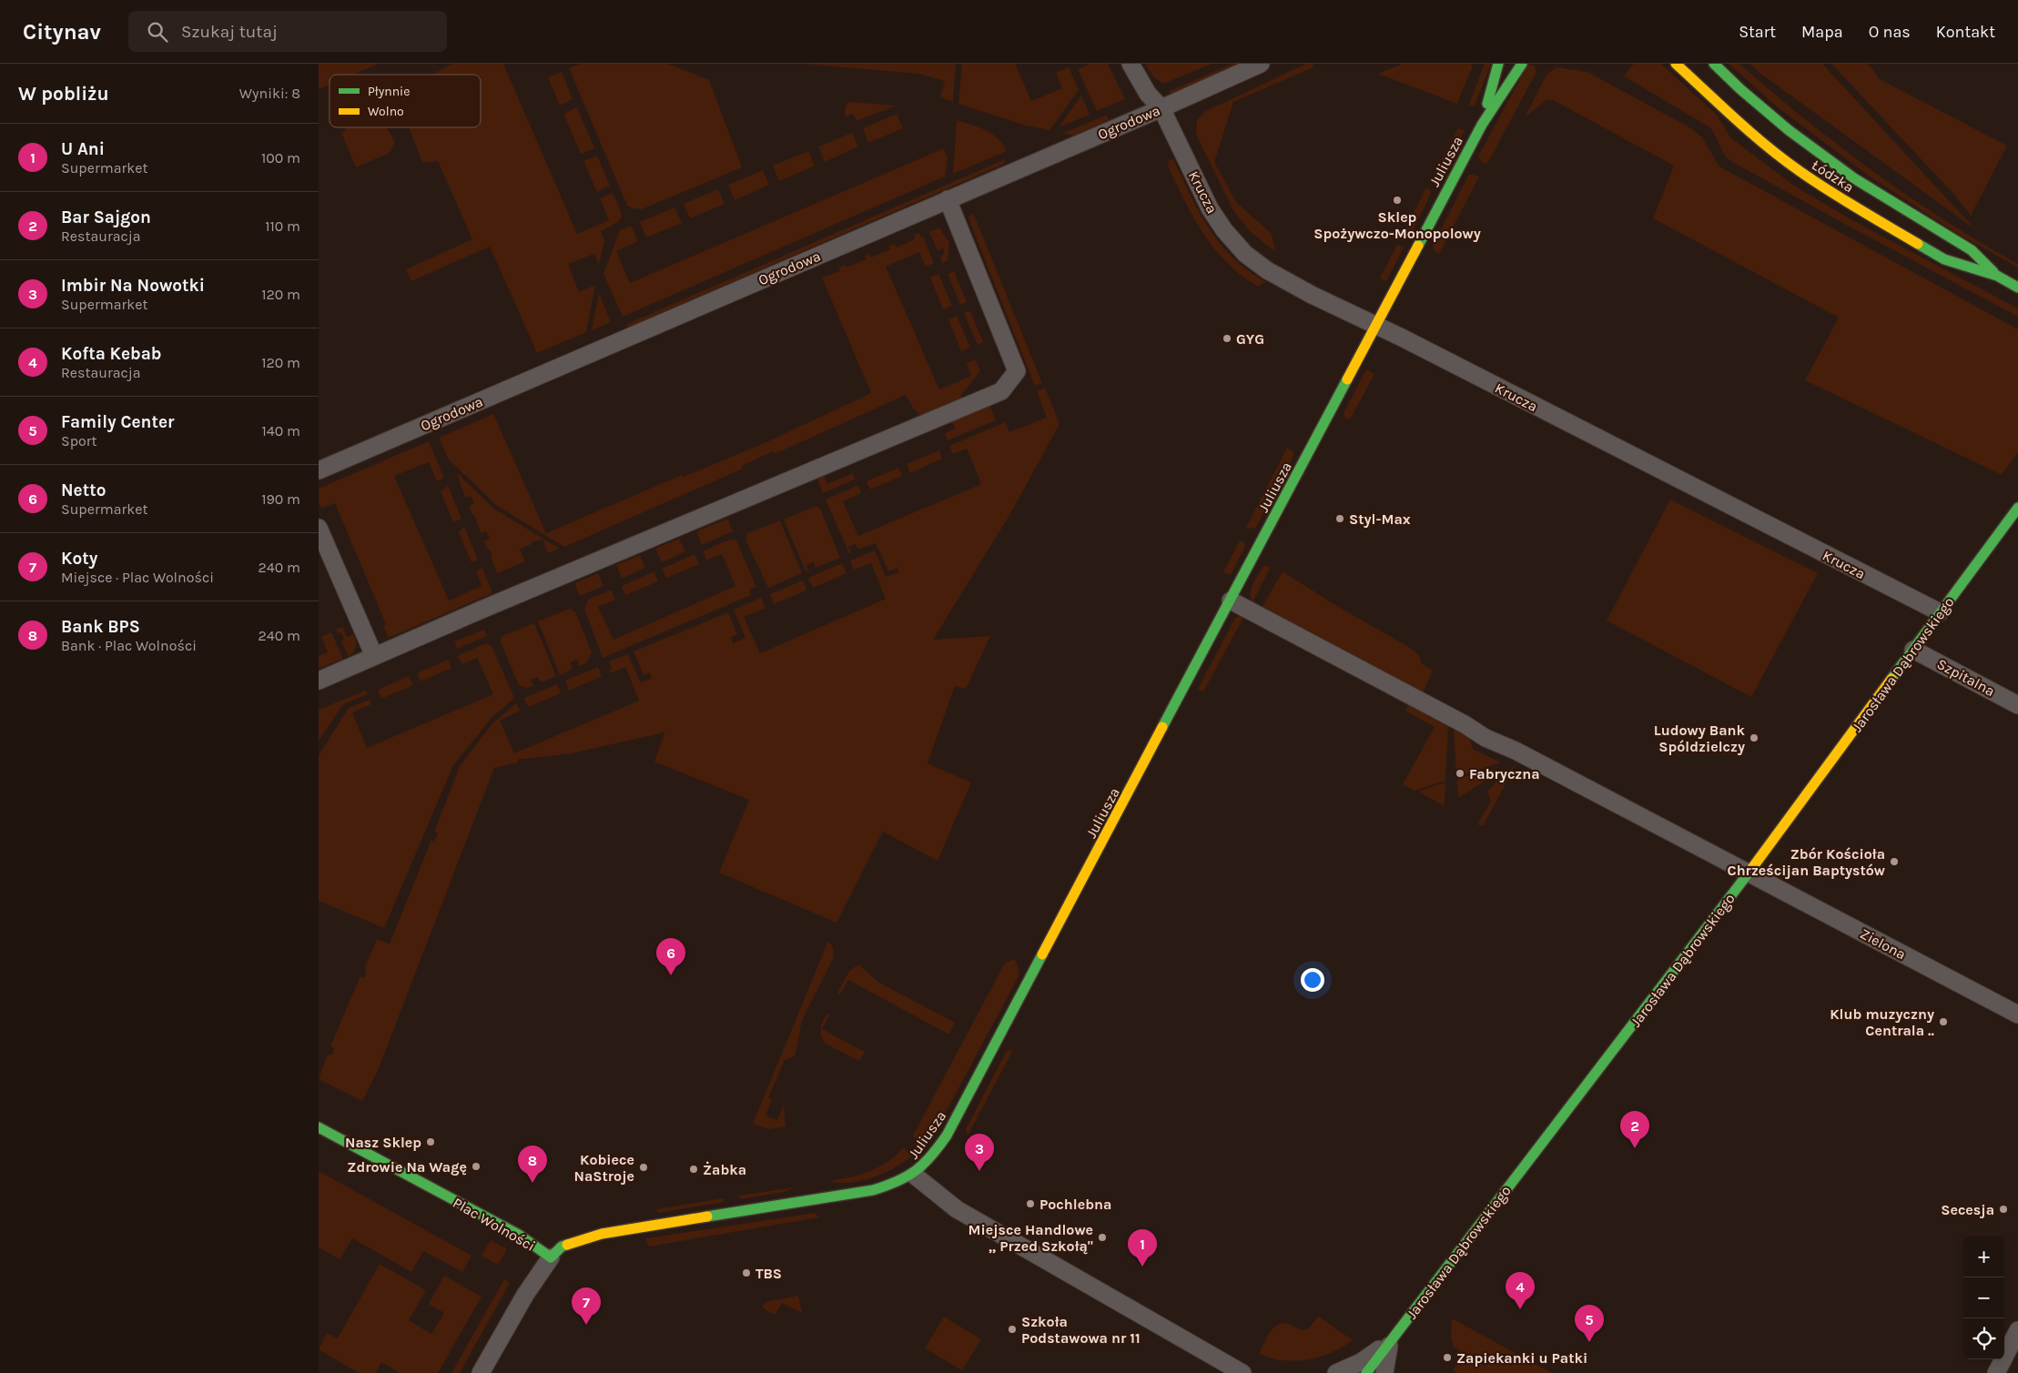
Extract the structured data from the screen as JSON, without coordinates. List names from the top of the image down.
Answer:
{
  "streets": {
    "street": [
      "Ogrodowa",
      "Juliusza",
      "Łódzka",
      "Krucza",
      "Jarosława Dąbrowskiego",
      "Szpitalna",
      "Zielona",
      "Plac Wolności"
    ]
  },
  "crossings": [
    ["Ogrodowa", "Krucza"],
    ["Juliusza", "Krucza"],
    ["Juliusza", "Plac Wolności"],
    ["Krucza", "Jarosława Dąbrowskiego"],
    ["Jarosława Dąbrowskiego", "Szpitalna"],
    ["Jarosława Dąbrowskiego", "Zielona"]
  ],
  "places": [
    "Sklep Spożywczo-Monopolowy",
    "GYG",
    "Styl-Max",
    "Ludowy Bank Spóldzielczy",
    "Fabryczna",
    "Zbór Kościoła Chrześcijan Baptystów",
    "Klub muzyczny Centrala ..",
    "Nasz Sklep",
    "Zdrowie Na Wagę",
    "Kobiece NaStroje",
    "Żabka",
    "Pochlebna",
    "Secesja",
    "Miejsce Handlowe ,, Przed Szkołą\"",
    "TBS",
    "Szkoła Podstawowa nr 11",
    "Zapiekanki u Patki"
  ],
  "legend": ["Płynnie", "Wolno"],
  "page": {
    "header": "Citynav",
    "search": "Szukaj tutaj",
    "nav": [
      "Start",
      "Mapa",
      "O nas",
      "Kontakt"
    ],
    "heading": ["W pobliżu", "Wyniki: 8"],
    "list": [
      {
        "mark": "1",
        "name": "U Ani",
        "note": "Supermarket",
        "value": "100 m"
      },
      {
        "mark": "2",
        "name": "Bar Sajgon",
        "note": "Restauracja",
        "value": "110 m"
      },
      {
        "mark": "3",
        "name": "Imbir Na Nowotki",
        "note": "Supermarket",
        "value": "120 m"
      },
      {
        "mark": "4",
        "name": "Kofta Kebab",
        "note": "Restauracja",
        "value": "120 m"
      },
      {
        "mark": "5",
        "name": "Family Center",
        "note": "Sport",
        "value": "140 m"
      },
      {
        "mark": "6",
        "name": "Netto",
        "note": "Supermarket",
        "value": "190 m"
      },
      {
        "mark": "7",
        "name": "Koty",
        "note": "Miejsce · Plac Wolności",
        "value": "240 m"
      },
      {
        "mark": "8",
        "name": "Bank BPS",
        "note": "Bank · Plac Wolności",
        "value": "240 m"
      }
    ],
    "pins": [
      "6",
      "2",
      "3",
      "8",
      "1",
      "4",
      "7",
      "5"
    ],
    "map_buttons": ["+", "−"]
  }
}
